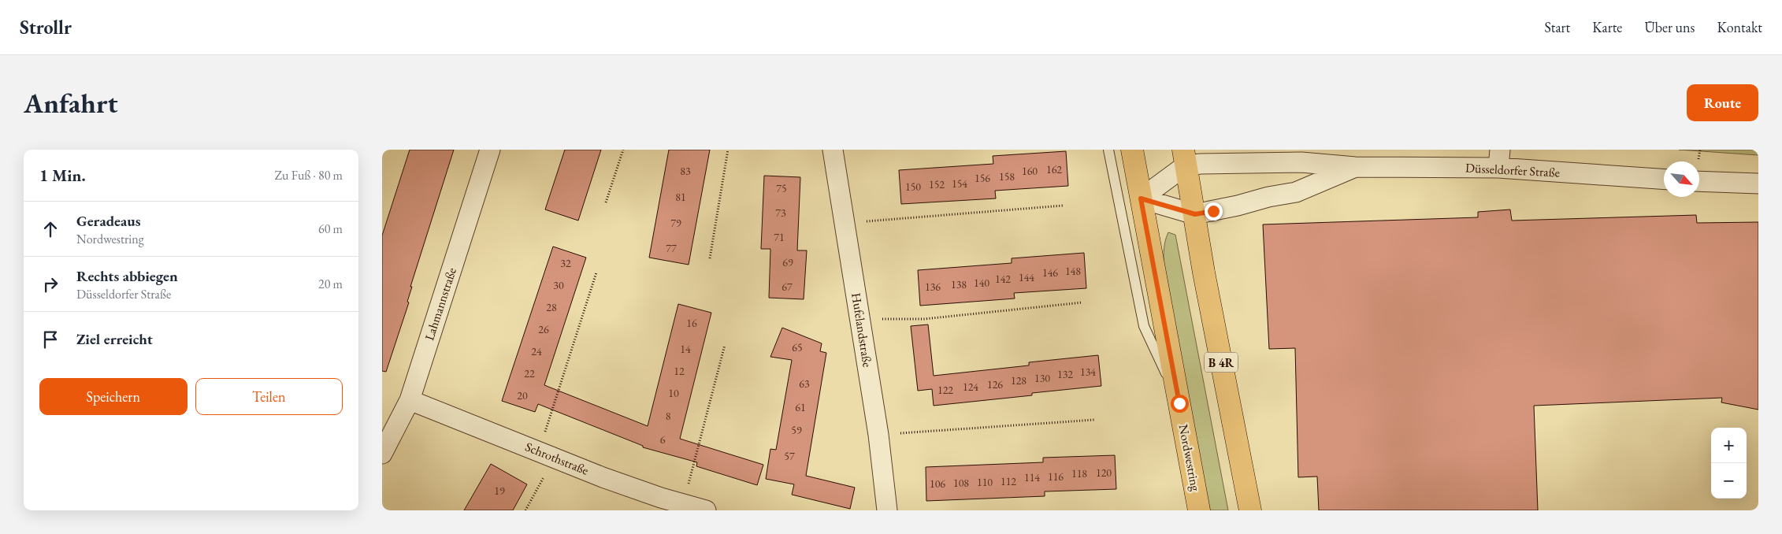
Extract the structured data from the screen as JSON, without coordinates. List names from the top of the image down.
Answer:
{
  "streets": {
    "main road": ["B 4R", "Nordwestring"],
    "street": [
      "Düsseldorfer Straße",
      "Lahmannstraße",
      "Hufelandstraße",
      "Schrothstraße"
    ]
  },
  "crossings": [
    ["Düsseldorfer Straße", "B 4R"],
    ["Düsseldorfer Straße", "Nordwestring"],
    ["Lahmannstraße", "Schrothstraße"]
  ],
  "house_numbers": [
    "162",
    "83",
    "160",
    "158",
    "156",
    "154",
    "152",
    "150",
    "75",
    "81",
    "73",
    "79",
    "71",
    "77",
    "69",
    "32",
    "148",
    "146",
    "144",
    "142",
    "140",
    "138",
    "30",
    "67",
    "136",
    "28",
    "16",
    "26",
    "65",
    "14",
    "24",
    "12",
    "134",
    "22",
    "132",
    "130",
    "128",
    "63",
    "126",
    "124",
    "122",
    "10",
    "20",
    "61",
    "8",
    "59",
    "6",
    "57",
    "120",
    "118",
    "116",
    "114",
    "112",
    "110",
    "108",
    "106",
    "19"
  ],
  "north": "bottom right",
  "page": {
    "header": "Strollr",
    "nav": [
      "Start",
      "Karte",
      "Über uns",
      "Kontakt"
    ],
    "buttons": [
      "Route",
      ["Speichern", "Teilen"]
    ],
    "title": "Anfahrt",
    "heading": ["1 Min.", "Zu Fuß · 80 m"],
    "list": [
      ["Geradeaus", "Nordwestring", "60 m"],
      ["Rechts abbiegen", "Düsseldorfer Straße", "20 m"],
      "Ziel erreicht"
    ],
    "map_buttons": ["+", "−"]
  }
}
